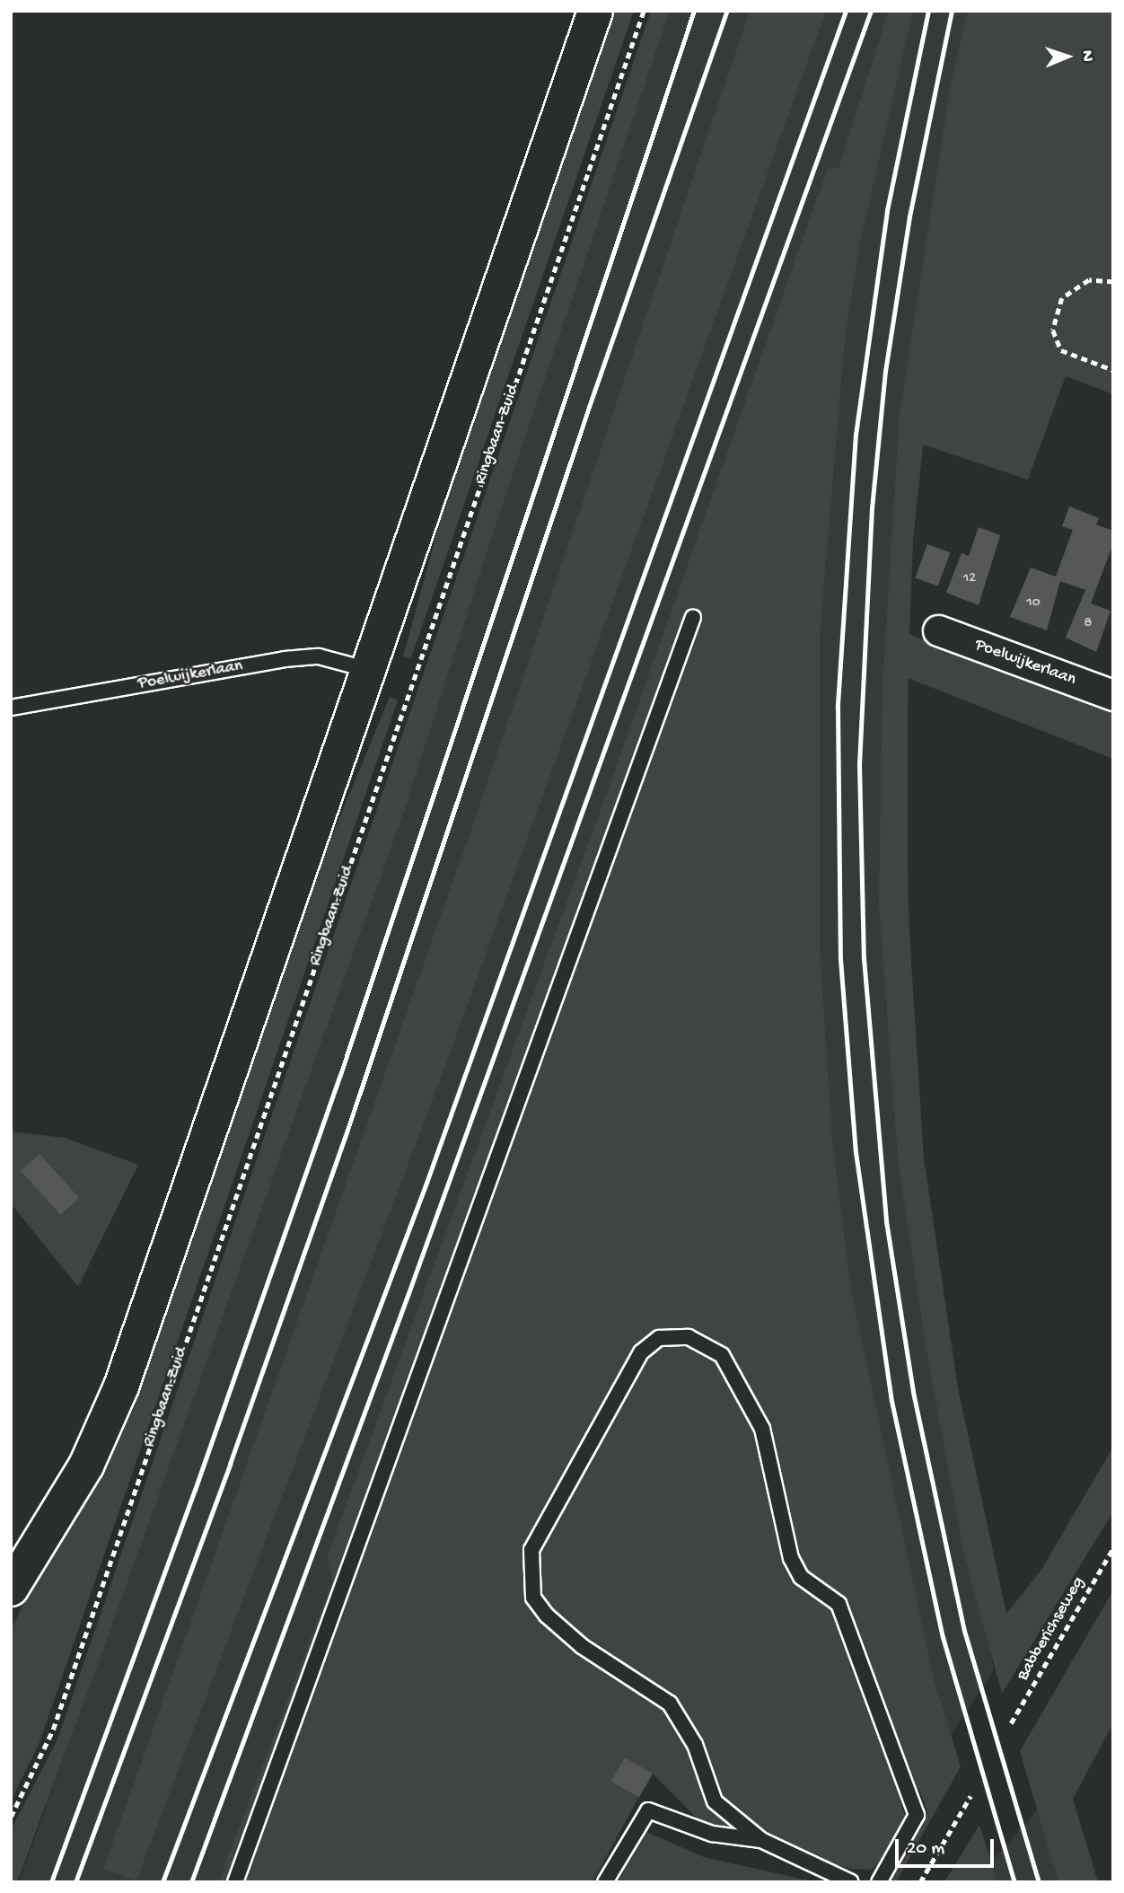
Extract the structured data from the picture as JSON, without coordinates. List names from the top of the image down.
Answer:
{
  "streets": {
    "street": ["Poelwijkerlaan"],
    "path": ["Ringbaan-Zuid", "Babberichseweg"]
  },
  "house_numbers": ["12", "10", "8"],
  "scale_bar": "20 m",
  "north": "right"
}
